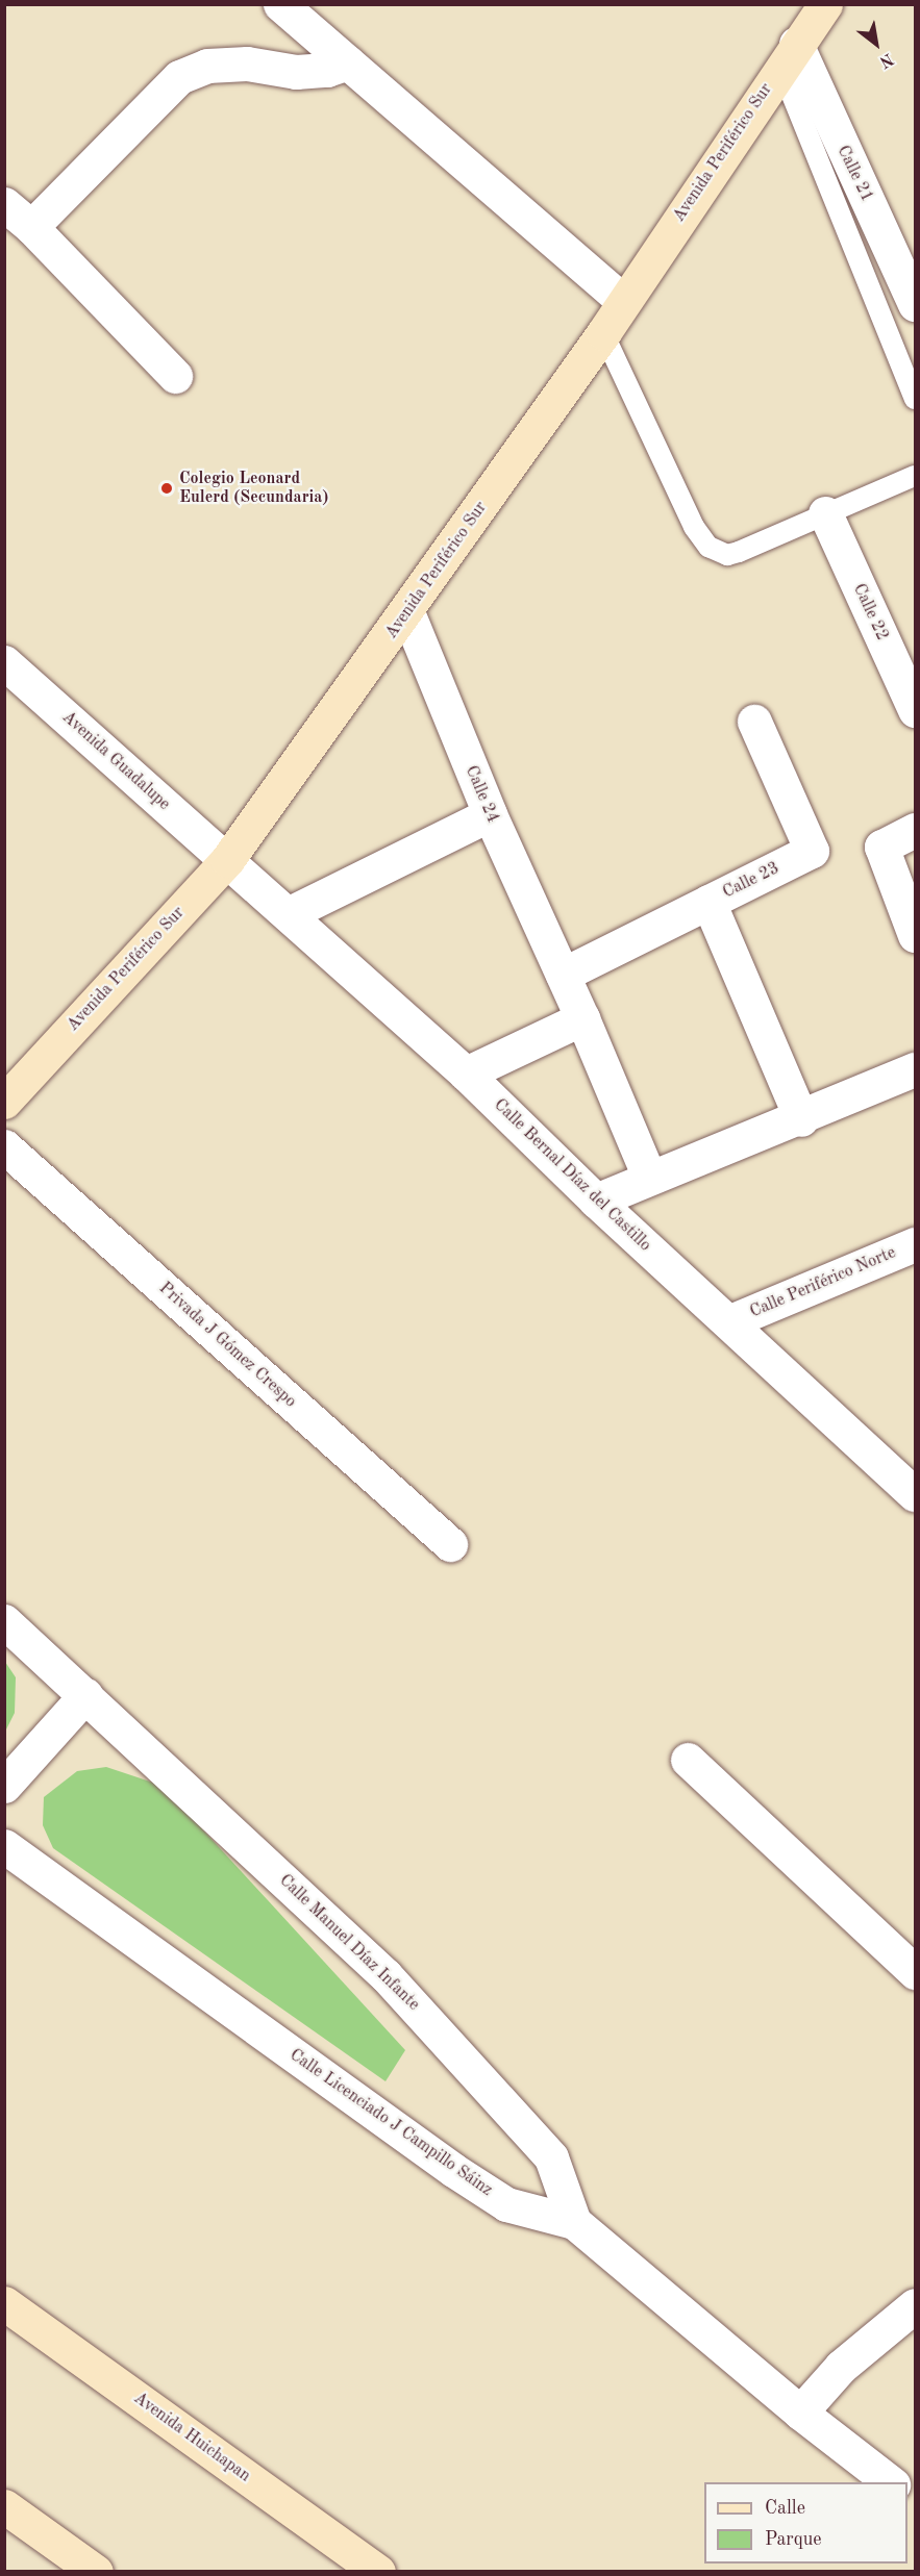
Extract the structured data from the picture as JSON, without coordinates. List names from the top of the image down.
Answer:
{
  "streets": {
    "street": [
      "Avenida Periférico Sur",
      "Calle 21",
      "Calle 22",
      "Avenida Guadalupe",
      "Calle 24",
      "Calle 23",
      "Calle Bernal Díaz del Castillo",
      "Calle Periférico Norte",
      "Privada J Gómez Crespo",
      "Calle Manuel Díaz Infante",
      "Calle Licenciado J Campillo Sáinz",
      "Avenida Huichapan"
    ]
  },
  "crossings": [
    ["Avenida Periférico Sur", "Calle 21"],
    ["Avenida Periférico Sur", "Avenida Guadalupe"],
    ["Avenida Periférico Sur", "Calle 24"],
    ["Avenida Periférico Sur", "Calle Bernal Díaz del Castillo"],
    ["Avenida Guadalupe", "Calle Bernal Díaz del Castillo"],
    ["Calle Bernal Díaz del Castillo", "Calle Periférico Norte"],
    ["Calle Manuel Díaz Infante", "Calle Licenciado J Campillo Sáinz"]
  ],
  "places": ["Colegio Leonard Eulerd (Secundaria)"],
  "legend": ["Calle", "Parque"],
  "north": "bottom right"
}
